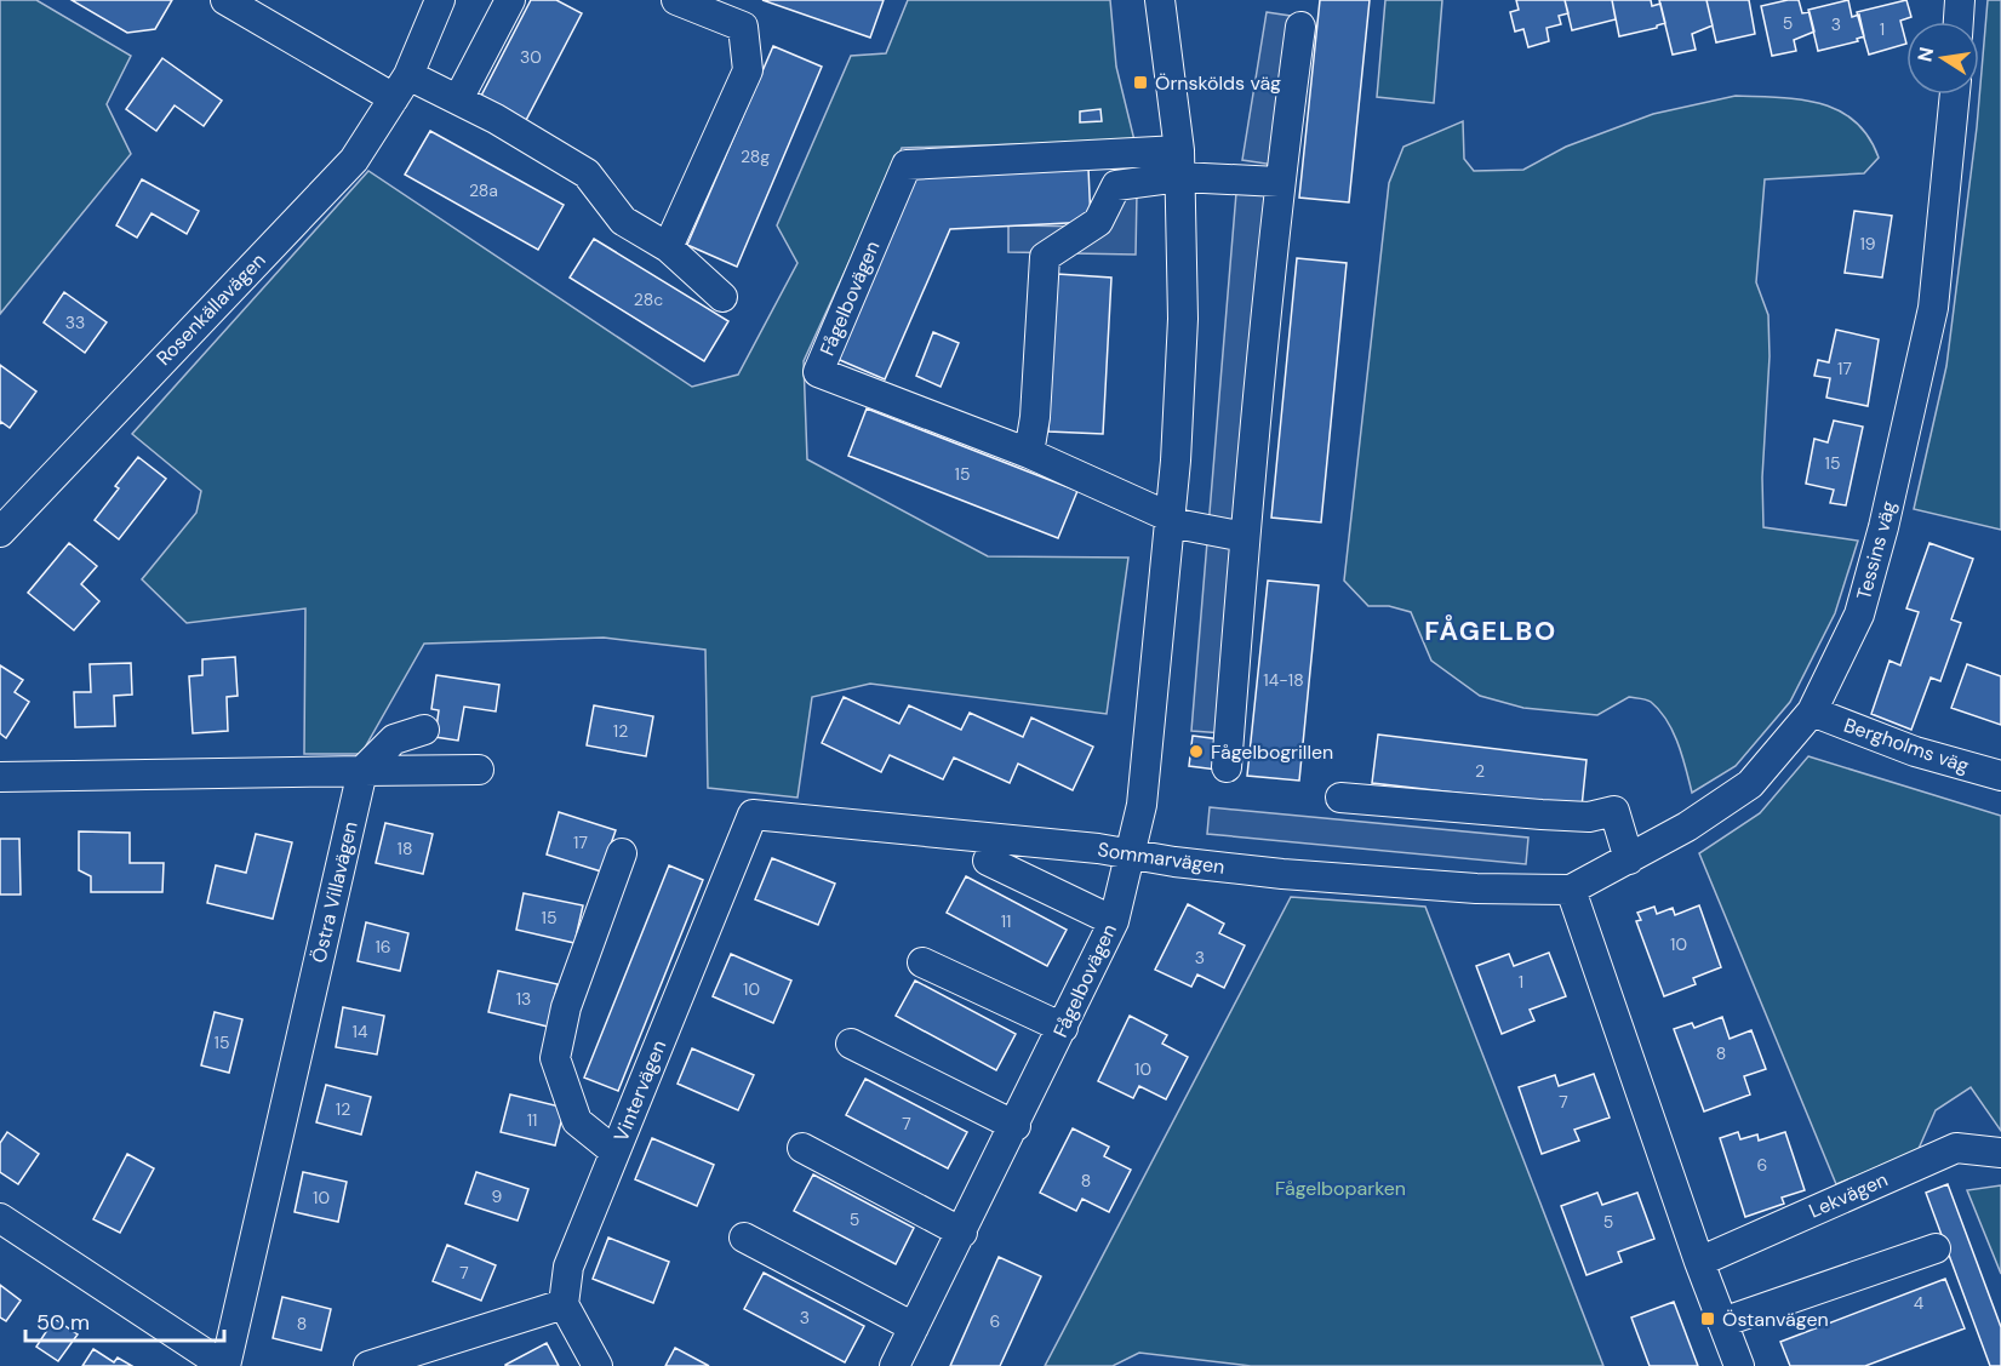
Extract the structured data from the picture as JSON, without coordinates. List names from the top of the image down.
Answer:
{
  "streets": {
    "street": [
      "Fågelbovägen",
      "Rosenkällavägen",
      "Tessins väg",
      "Bergholms väg",
      "Sommarvägen",
      "Östra Villavägen",
      "Vintervägen",
      "Lekvägen"
    ]
  },
  "crossings": [
    ["Fågelbovägen", "Sommarvägen"],
    ["Tessins väg", "Bergholms väg"],
    ["Tessins väg", "Sommarvägen"],
    ["Sommarvägen", "Vintervägen"]
  ],
  "districts": ["FÅGELBO"],
  "parks": ["Fågelboparken"],
  "places": {
    "transit": ["Örnskölds väg", "Östanvägen"],
    "other": ["Fågelbogrillen"]
  },
  "house_numbers": [
    "5",
    "3",
    "1",
    "30",
    "28g",
    "28a",
    "19",
    "28c",
    "33",
    "17",
    "15",
    "15",
    "14-18",
    "12",
    "2",
    "17",
    "18",
    "15",
    "11",
    "10",
    "16",
    "3",
    "1",
    "10",
    "13",
    "14",
    "15",
    "8",
    "10",
    "7",
    "12",
    "11",
    "7",
    "6",
    "8",
    "9",
    "10",
    "5",
    "5",
    "7",
    "4",
    "3",
    "6",
    "8"
  ],
  "scale_bar": "50 m",
  "north": "left"
}
